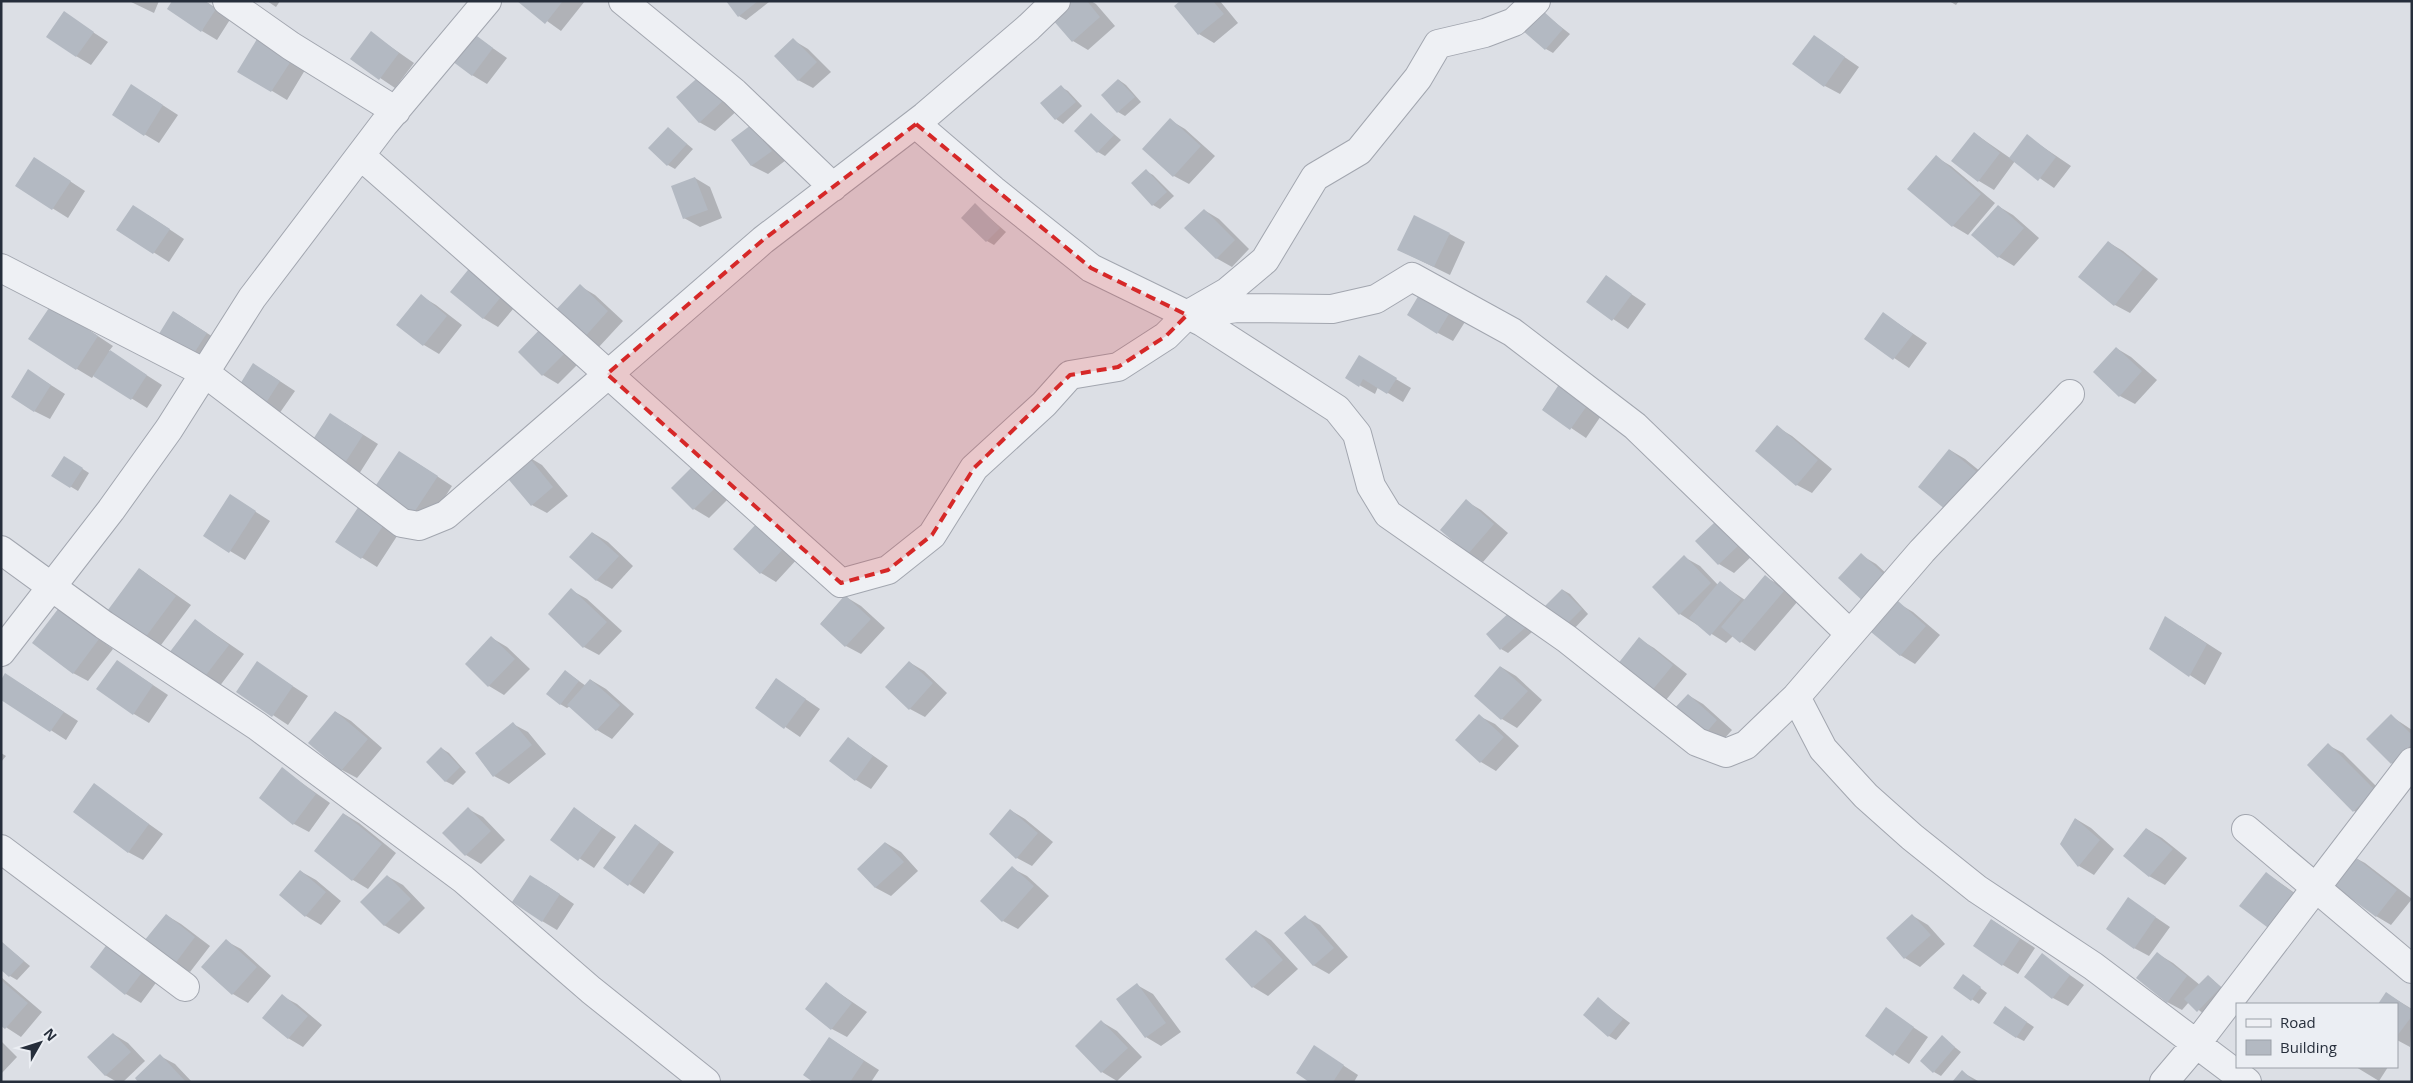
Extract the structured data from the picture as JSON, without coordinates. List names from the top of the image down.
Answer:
{
  "legend": ["Road", "Building"],
  "north": "top right"
}
